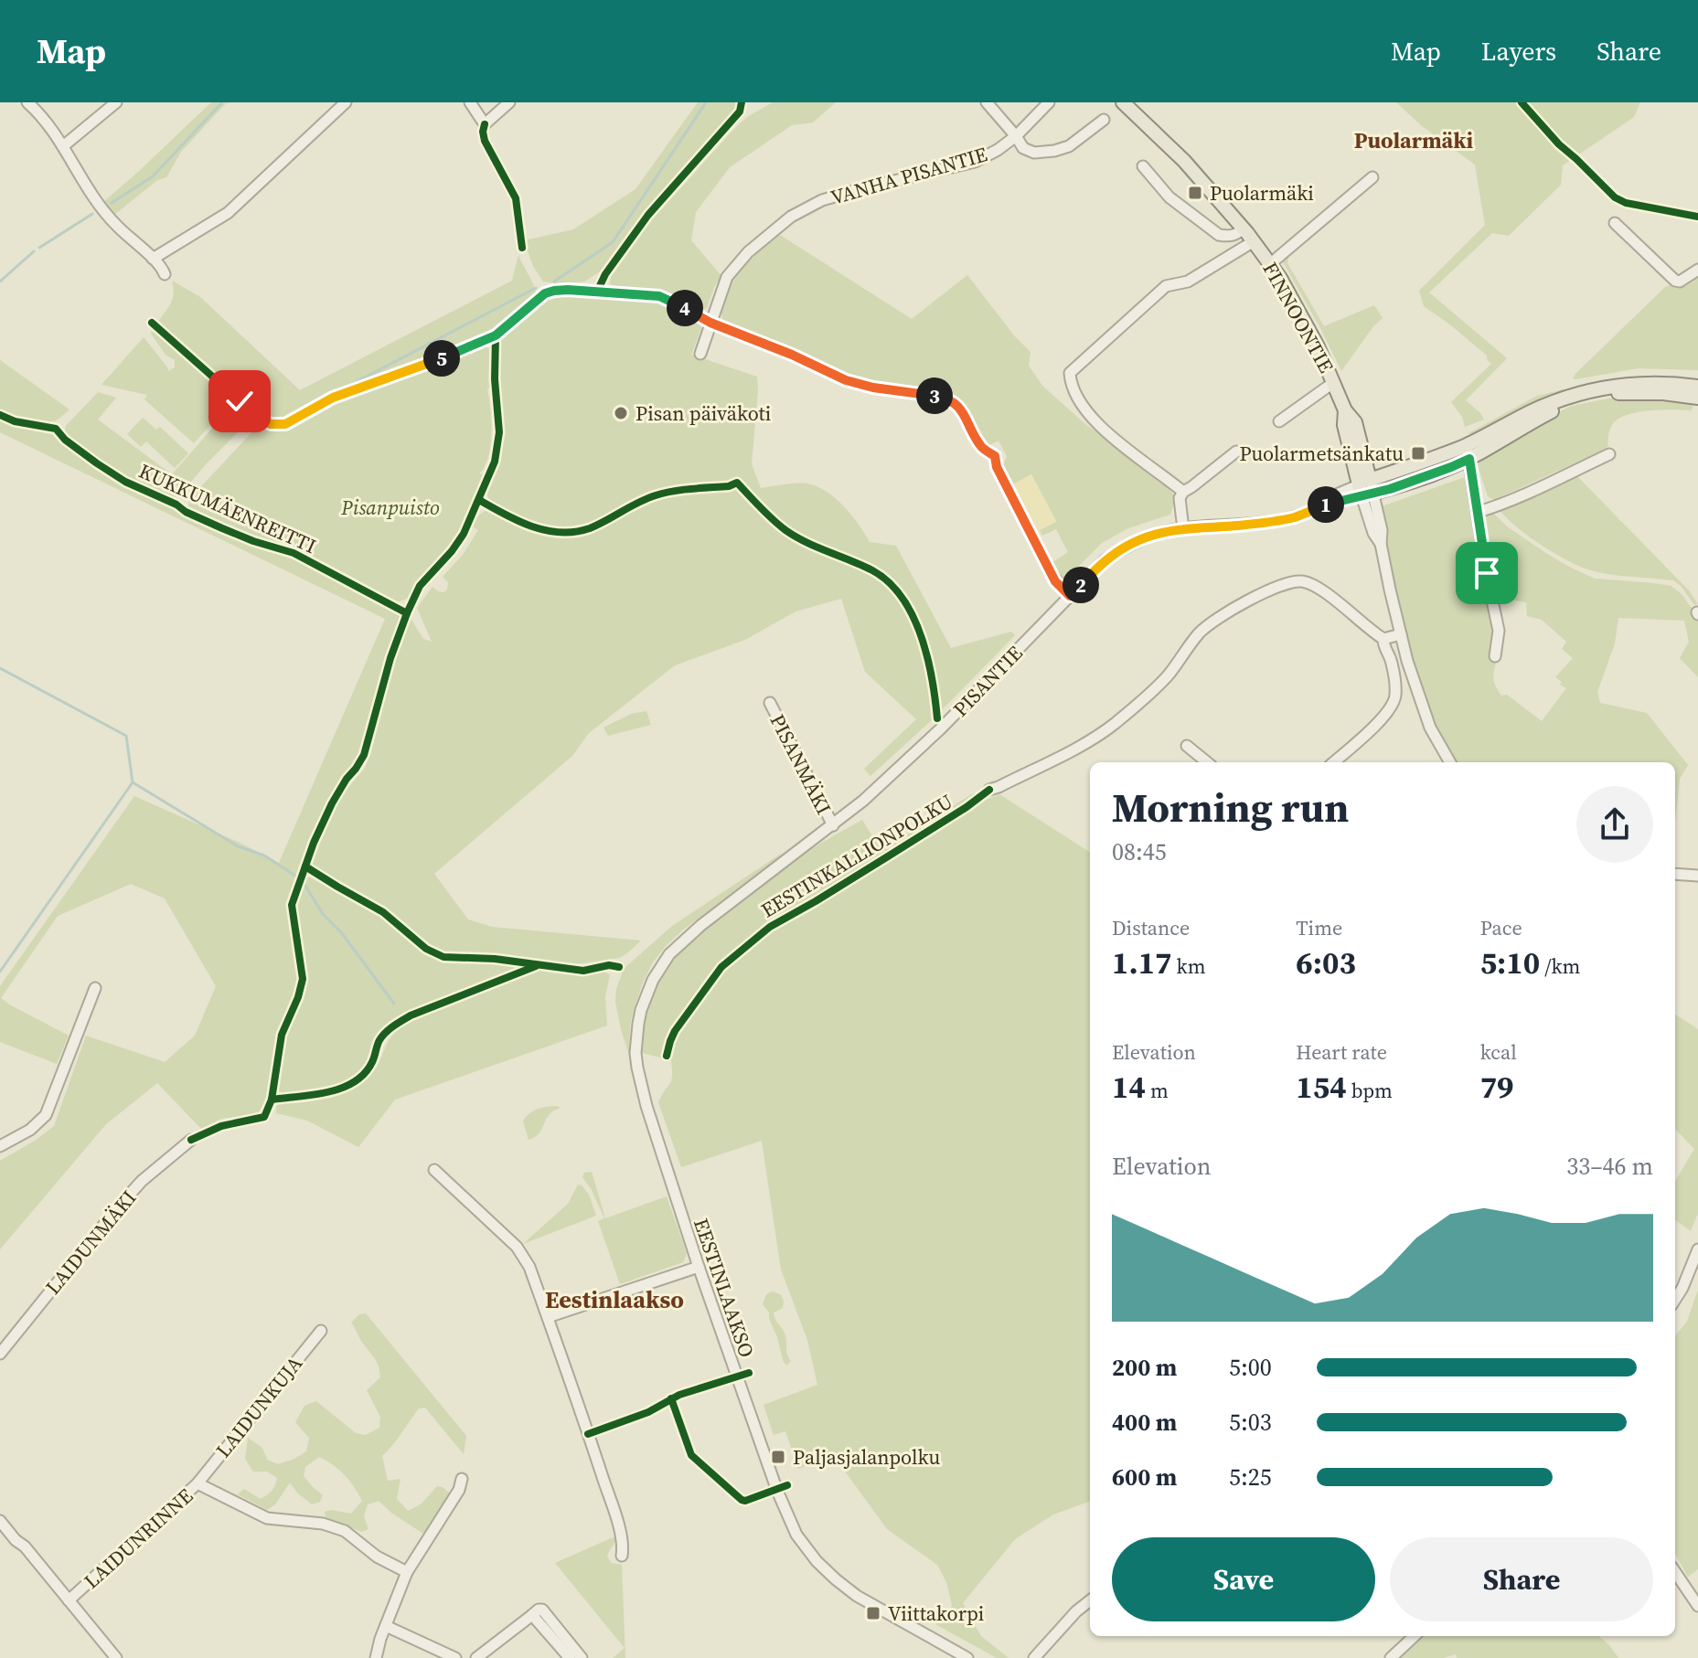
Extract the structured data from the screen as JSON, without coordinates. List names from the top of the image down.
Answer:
{
  "streets": {
    "main road": ["FINNOONTIE"],
    "street": [
      "VANHA PISANTIE",
      "PISANTIE",
      "PISANMÄKI",
      "LAIDUNMÄKI",
      "EESTINLAAKSO",
      "LAIDUNKUJA",
      "LAIDUNRINNE"
    ],
    "cycle path": ["KUKKUMÄENREITTI", "EESTINKALLIONPOLKU"]
  },
  "crossings": [
    ["FINNOONTIE", "PISANTIE"],
    ["PISANTIE", "PISANMÄKI"],
    ["PISANTIE", "EESTINLAAKSO"],
    ["LAIDUNKUJA", "LAIDUNRINNE"]
  ],
  "districts": ["Puolarmäki", "Eestinlaakso"],
  "parks": ["Pisanpuisto"],
  "places": {
    "transit": [
      "Puolarmäki",
      "Puolarmetsänkatu",
      "Paljasjalanpolku",
      "Viittakorpi"
    ],
    "other": ["Pisan päiväkoti"]
  },
  "page": {
    "header": "Map",
    "nav": ["Map", "Layers", "Share"],
    "pins": [
      "4",
      "5",
      "3",
      "1",
      "2"
    ],
    "heading": ["Morning run", "08:45"],
    "stats": [
      ["Distance", "1.17 km"],
      ["Time", "6:03"],
      ["Pace", "5:10 /km"],
      ["Elevation", "14 m"],
      ["Heart rate", "154 bpm"],
      ["kcal", "79"]
    ],
    "chart": ["Elevation", "33–46 m"],
    "list": [
      {
        "name": "200 m",
        "note": "5:00"
      },
      {
        "name": "400 m",
        "note": "5:03"
      },
      {
        "name": "600 m",
        "note": "5:25"
      }
    ],
    "buttons": ["Save", "Share"]
  }
}
